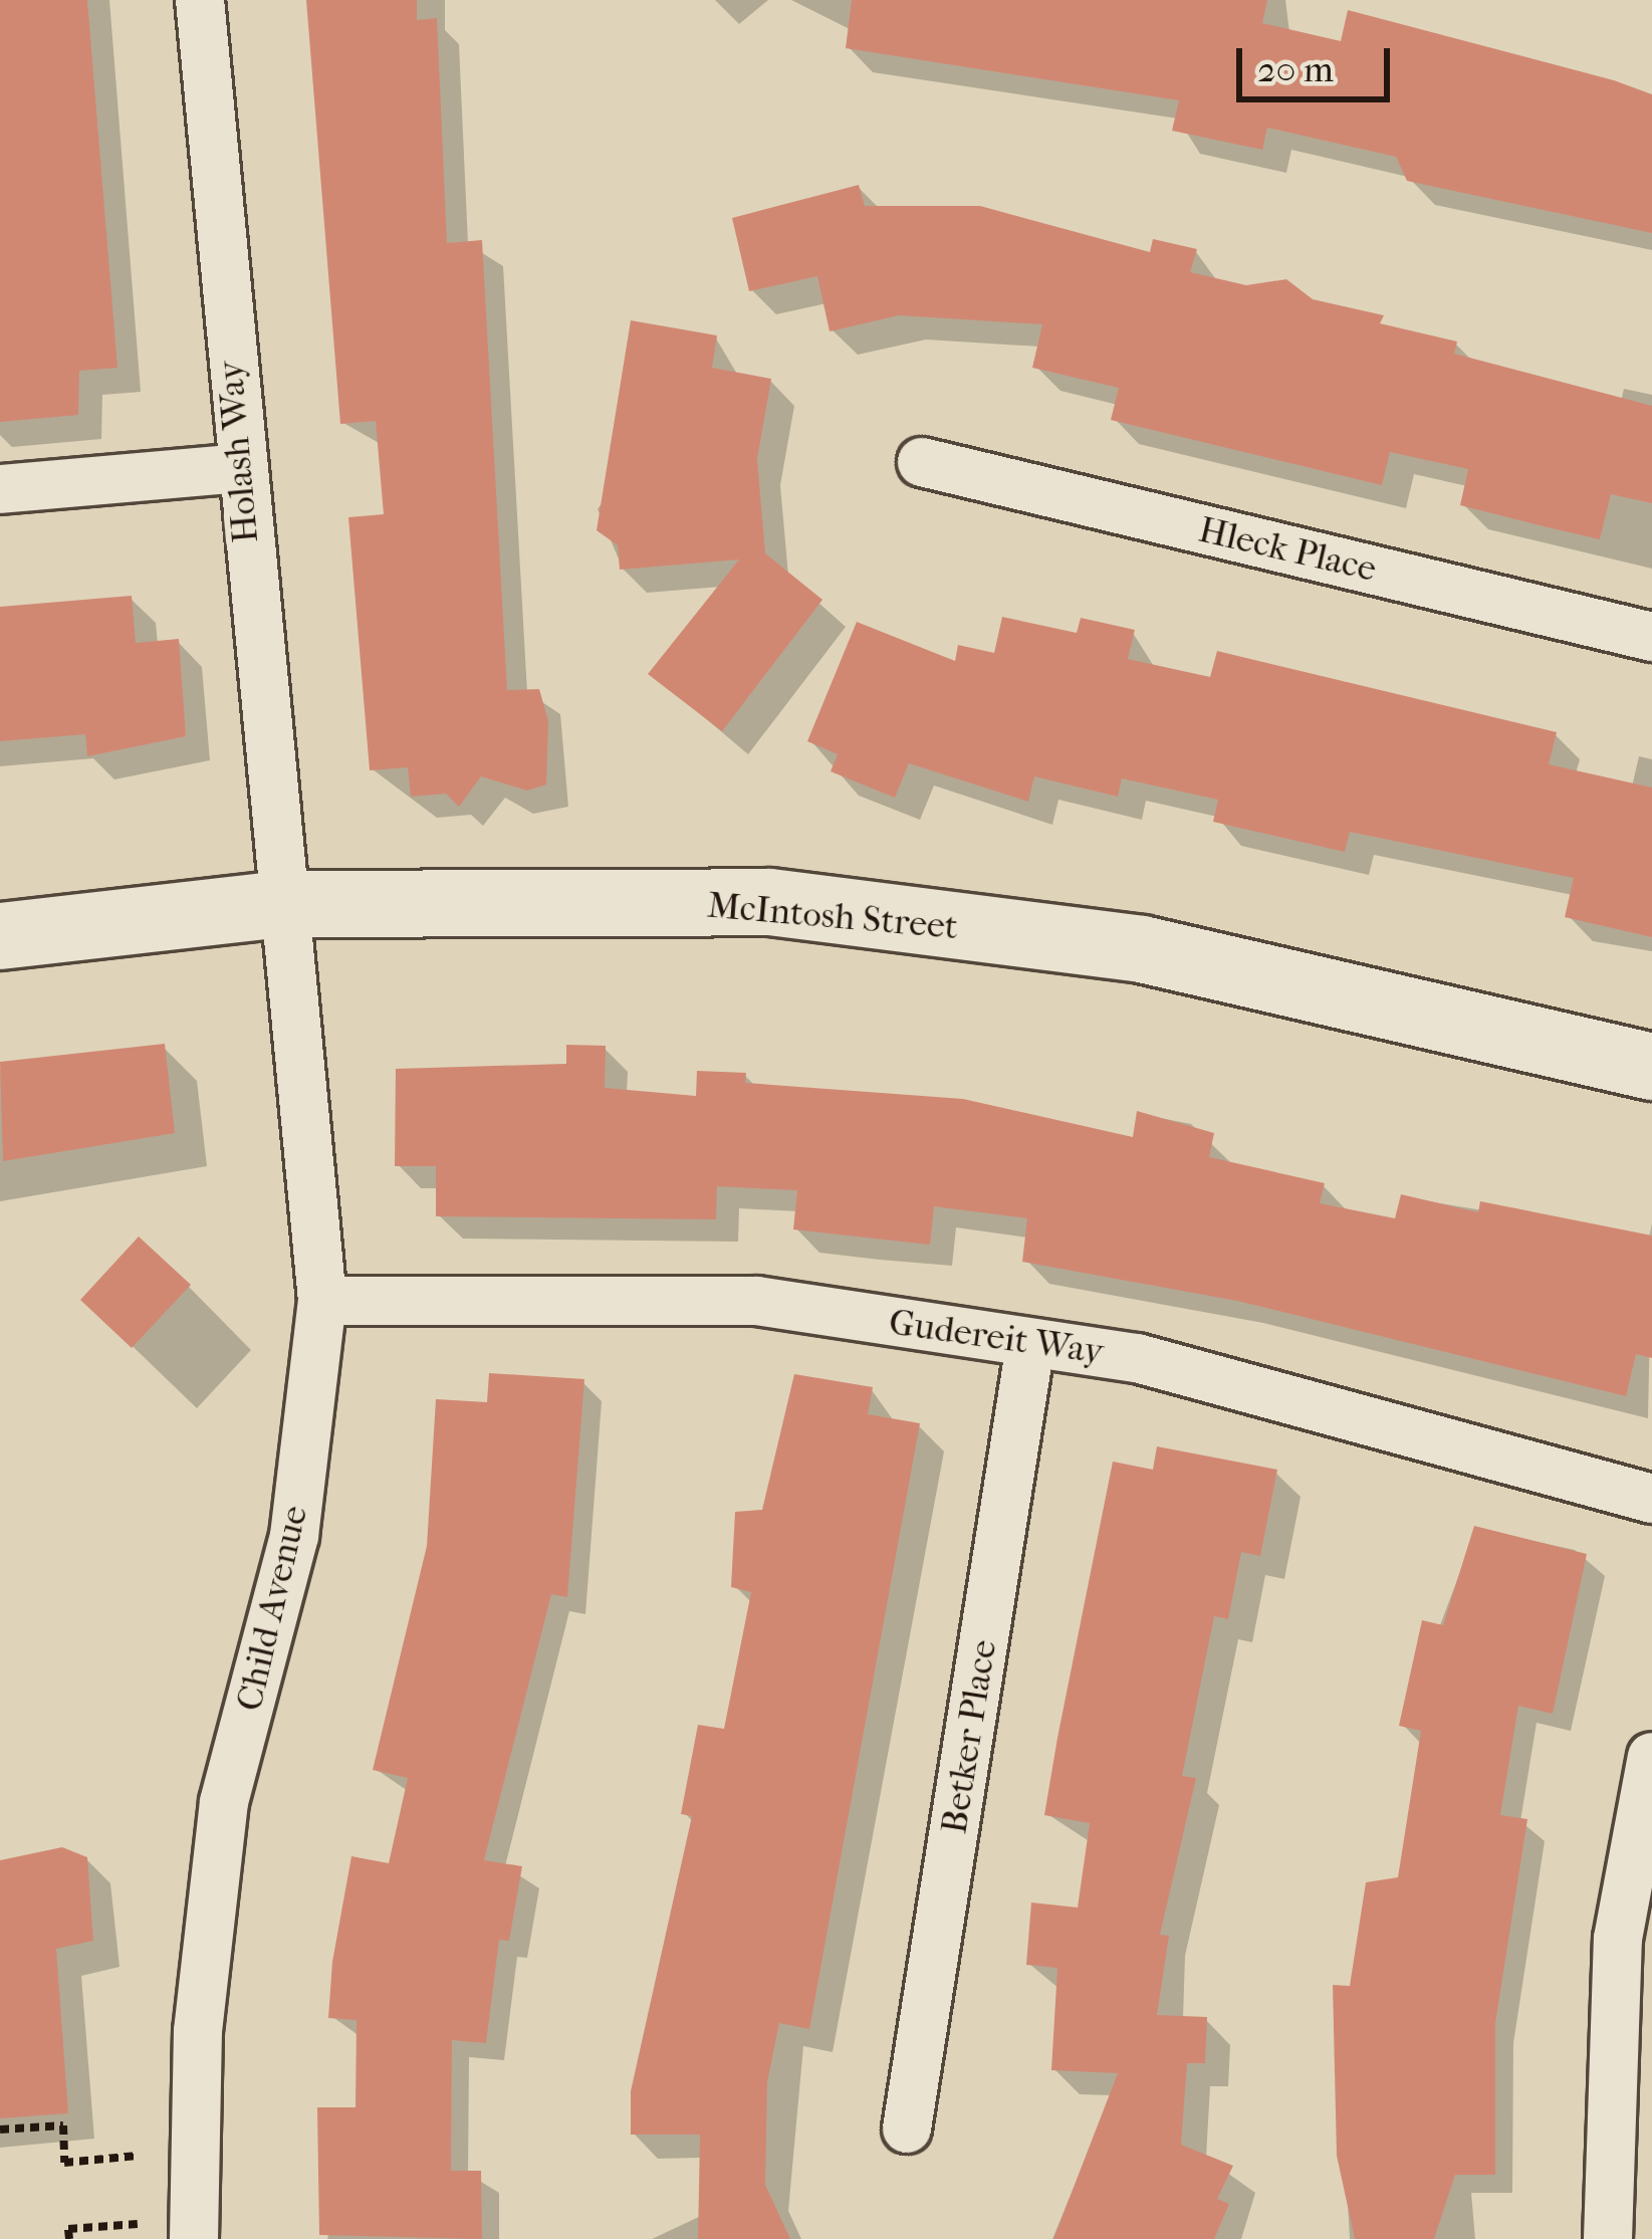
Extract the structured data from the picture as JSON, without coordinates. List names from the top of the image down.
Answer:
{
  "streets": {
    "street": [
      "Holash Way",
      "Hleck Place",
      "McIntosh Street",
      "Gudereit Way",
      "Child Avenue",
      "Betker Place"
    ]
  },
  "crossings": [
    ["Holash Way", "McIntosh Street"],
    ["Holash Way", "Child Avenue"],
    ["McIntosh Street", "Child Avenue"],
    ["Gudereit Way", "Child Avenue"],
    ["Gudereit Way", "Betker Place"]
  ],
  "scale_bar": "20 m"
}
